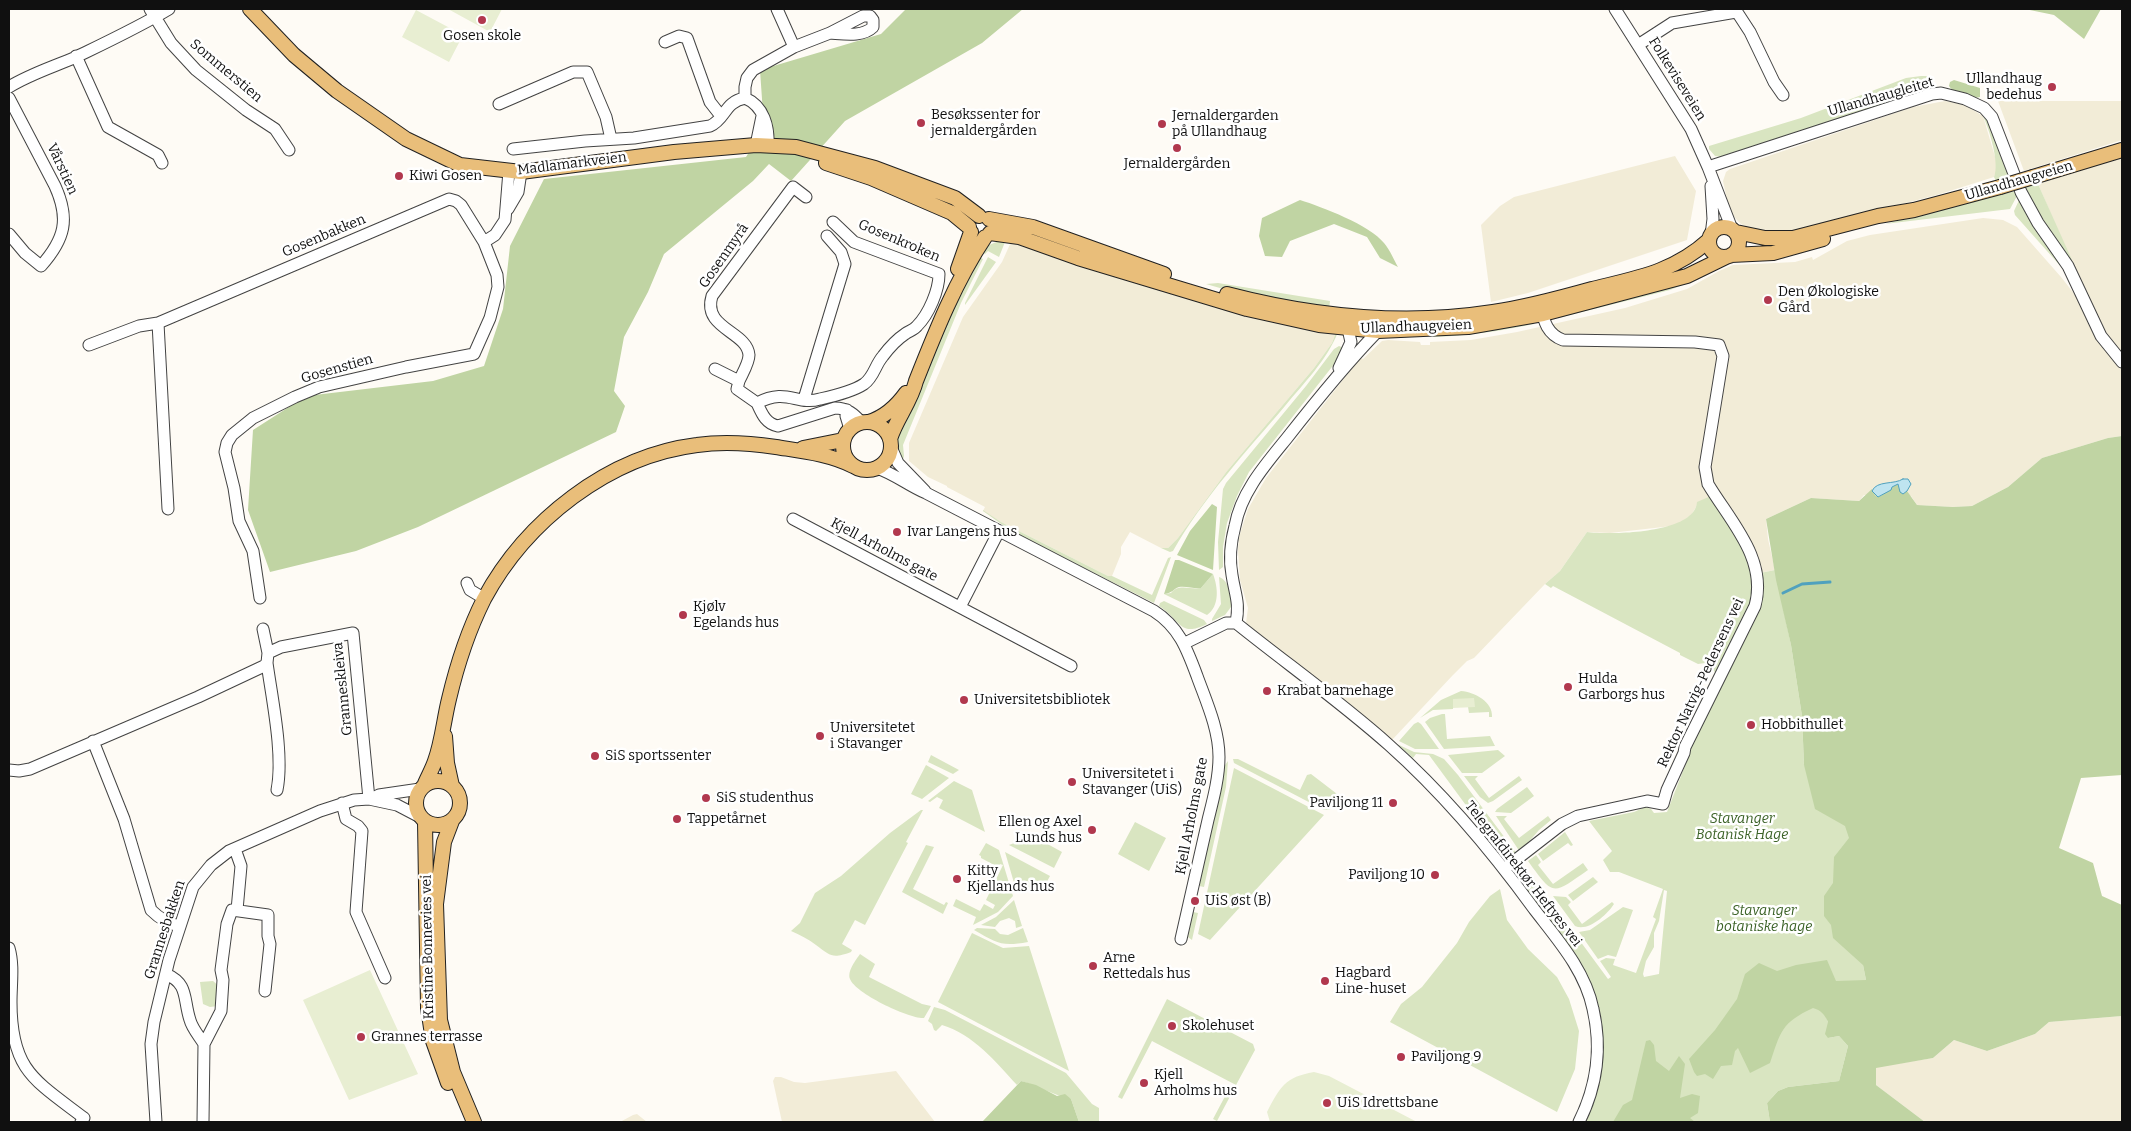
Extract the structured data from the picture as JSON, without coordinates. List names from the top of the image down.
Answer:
{
  "streets": {
    "main road": ["Madlamarkveien", "Ullandhaugveien", "Kristine Bonnevies vei"],
    "street": [
      "Sommerstien",
      "Folkeviseveien",
      "Ullandhaugleitet",
      "Vårstien",
      "Gosenbakken",
      "Gosenkroken",
      "Gosenmyrå",
      "Gosenstien",
      "Kjell Arholms gate",
      "Rektor Natvig-Pedersens vei",
      "Granneskleiva",
      "Telegrafdirektør Heftyes vei",
      "Grannesbakken"
    ]
  },
  "crossings": [
    ["Folkeviseveien", "Ullandhaugleitet"],
    ["Folkeviseveien", "Ullandhaugveien"],
    ["Madlamarkveien", "Ullandhaugveien"],
    ["Ullandhaugveien", "Rektor Natvig-Pedersens vei"],
    ["Gosenbakken", "Gosenstien"],
    ["Rektor Natvig-Pedersens vei", "Telegrafdirektør Heftyes vei"],
    ["Granneskleiva", "Grannesbakken"],
    ["Grannesbakken", "Kristine Bonnevies vei"]
  ],
  "parks": ["Stavanger Botanisk Hage", "Stavanger botaniske hage"],
  "places": [
    "Gosen skole",
    "Ullandhaug bedehus",
    "Besøkssenter for jernaldergården",
    "Jernaldergarden på Ullandhaug",
    "Jernaldergården",
    "Kiwi Gosen",
    "Den Økologiske Gård",
    "Ivar Langens hus",
    "Kjølv Egelands hus",
    "Hulda Garborgs hus",
    "Krabat barnehage",
    "Universitetsbibliotek",
    "Hobbithullet",
    "Universitetet i Stavanger",
    "SiS sportssenter",
    "Universitetet i Stavanger (UiS)",
    "SiS studenthus",
    "Paviljong 11",
    "Tappetårnet",
    "Ellen og Axel Lunds hus",
    "Paviljong 10",
    "Kitty Kjellands hus",
    "UiS øst (B)",
    "Arne Rettedals hus",
    "Hagbard Line-huset",
    "Skolehuset",
    "Grannes terrasse",
    "Paviljong 9",
    "Kjell Arholms hus",
    "UiS Idrettsbane"
  ]
}
